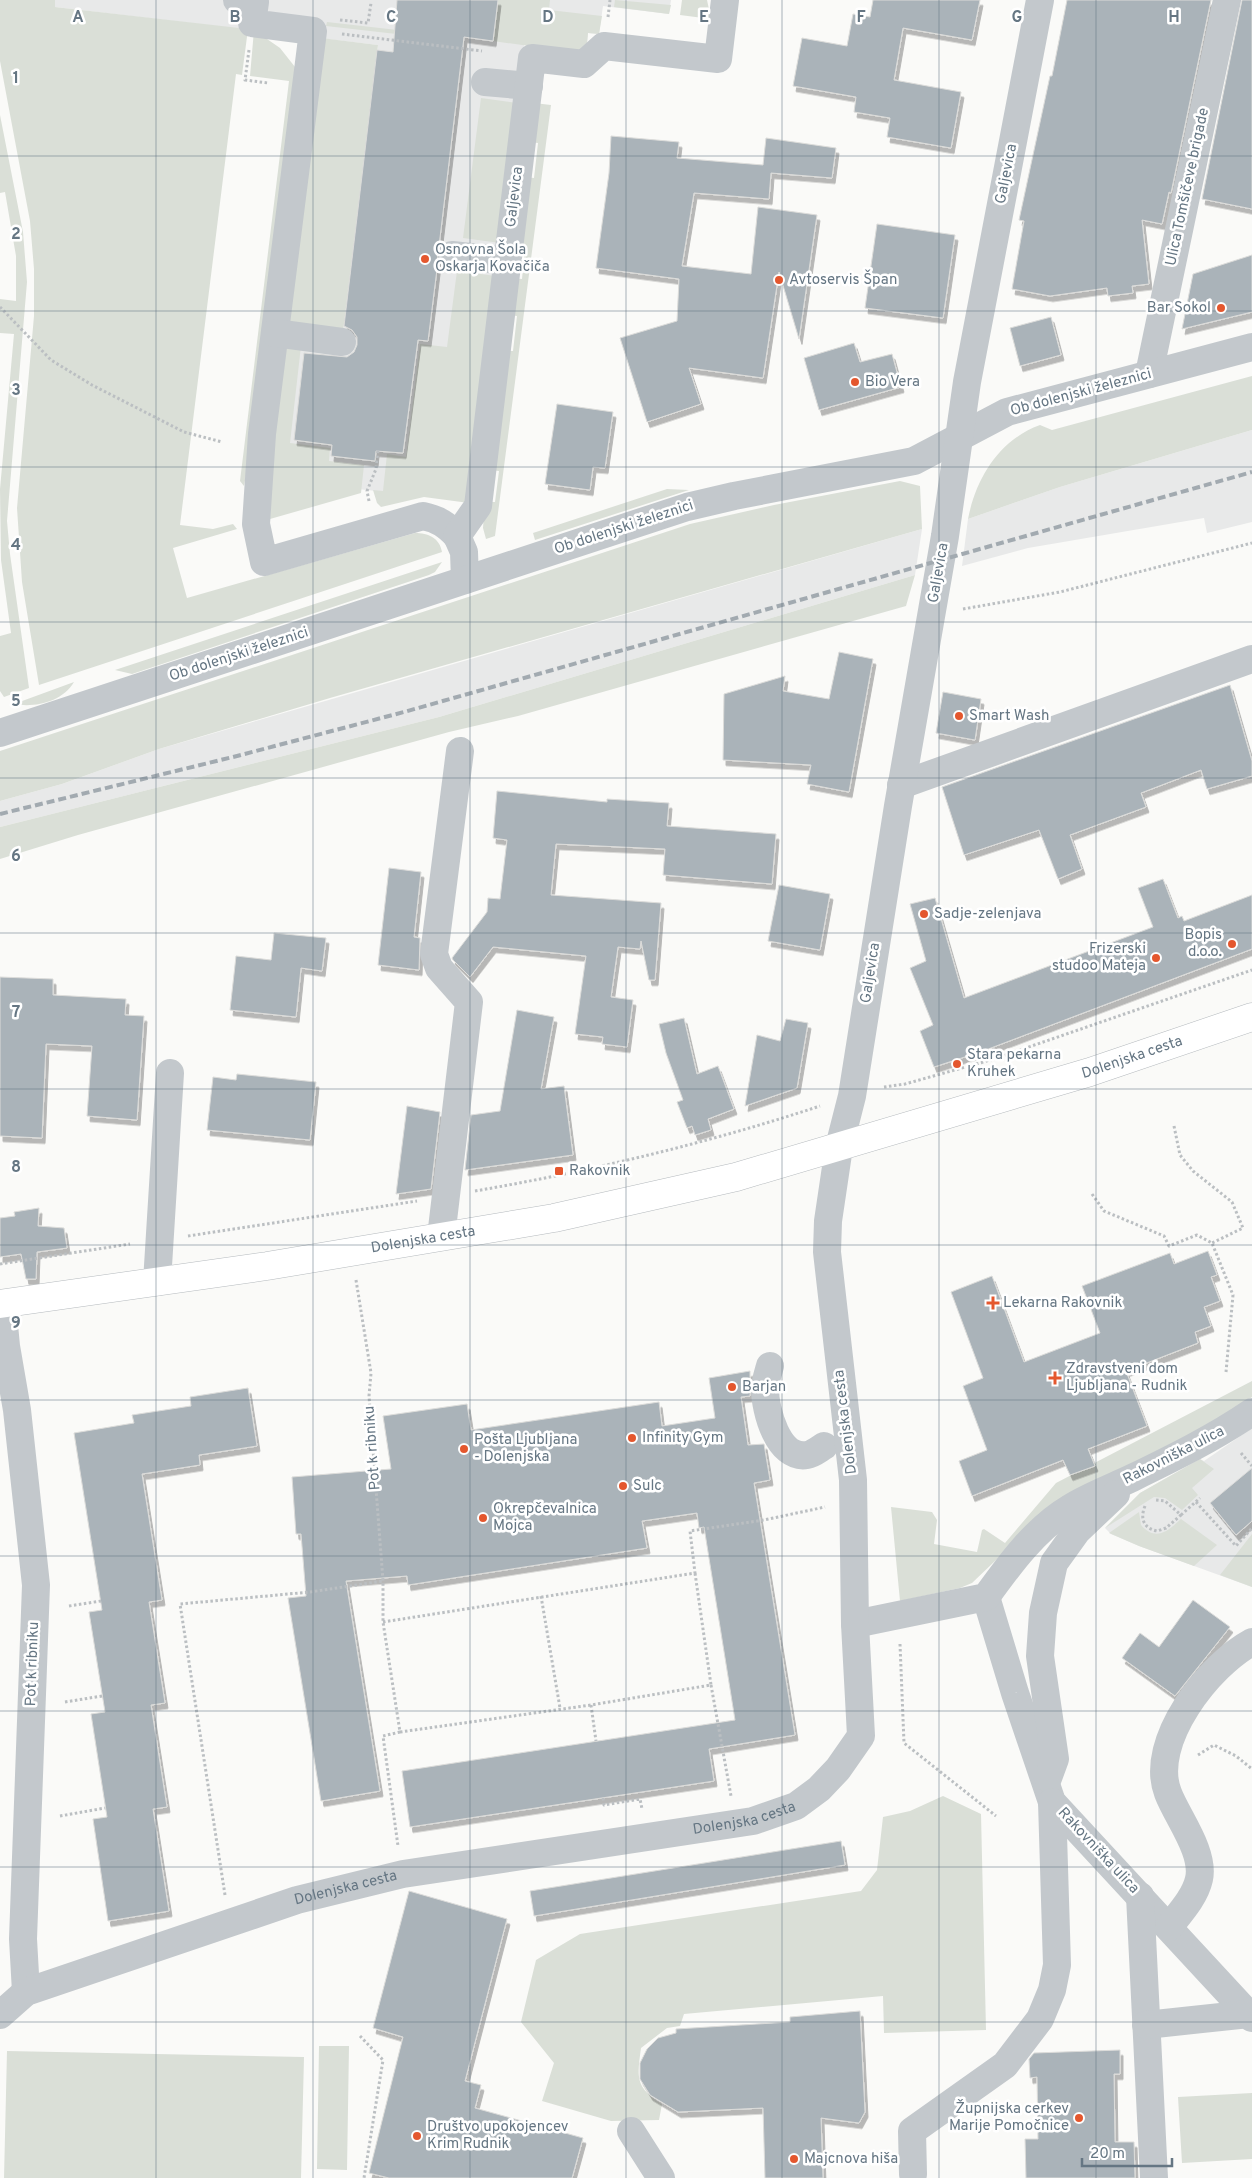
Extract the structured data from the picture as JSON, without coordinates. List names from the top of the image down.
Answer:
{
  "streets": {
    "main road": ["Dolenjska cesta"],
    "street": [
      "Galjevica",
      "Ulica Tomšičeve brigade",
      "Ob dolenjski železnici",
      "Pot k ribniku",
      "Rakovniška ulica"
    ]
  },
  "crossings": [
    ["Galjevica", "Ob dolenjski železnici"],
    ["Galjevica", "Dolenjska cesta"],
    ["Ulica Tomšičeve brigade", "Ob dolenjski železnici"],
    ["Dolenjska cesta", "Pot k ribniku"]
  ],
  "places": {
    "other": [
      "Osnovna Šola Oskarja Kovačiča",
      "Avtoservis Špan",
      "Bar Sokol",
      "Bio Vera",
      "Smart Wash",
      "Sadje-zelenjava",
      "Bopis d.o.o.",
      "Frizerski studoo Mateja",
      "Stara pekarna Kruhek",
      "Barjan",
      "Infinity Gym",
      "Pošta Ljubljana - Dolenjska",
      "Sulc",
      "Okrepčevalnica Mojca",
      "Župnijska cerkev Marije Pomočnice",
      "Društvo upokojencev Krim Rudnik",
      "Majcnova hiša"
    ],
    "transit": ["Rakovnik"],
    "health": ["Lekarna Rakovnik", "Zdravstveni dom Ljubljana - Rudnik"]
  },
  "scale_bar": "20 m",
  "grid": {
    "columns": [
      "A",
      "B",
      "C",
      "D",
      "E",
      "F",
      "G",
      "H"
    ],
    "rows": [
      "1",
      "2",
      "3",
      "4",
      "5",
      "6",
      "7",
      "8",
      "9"
    ]
  }
}
